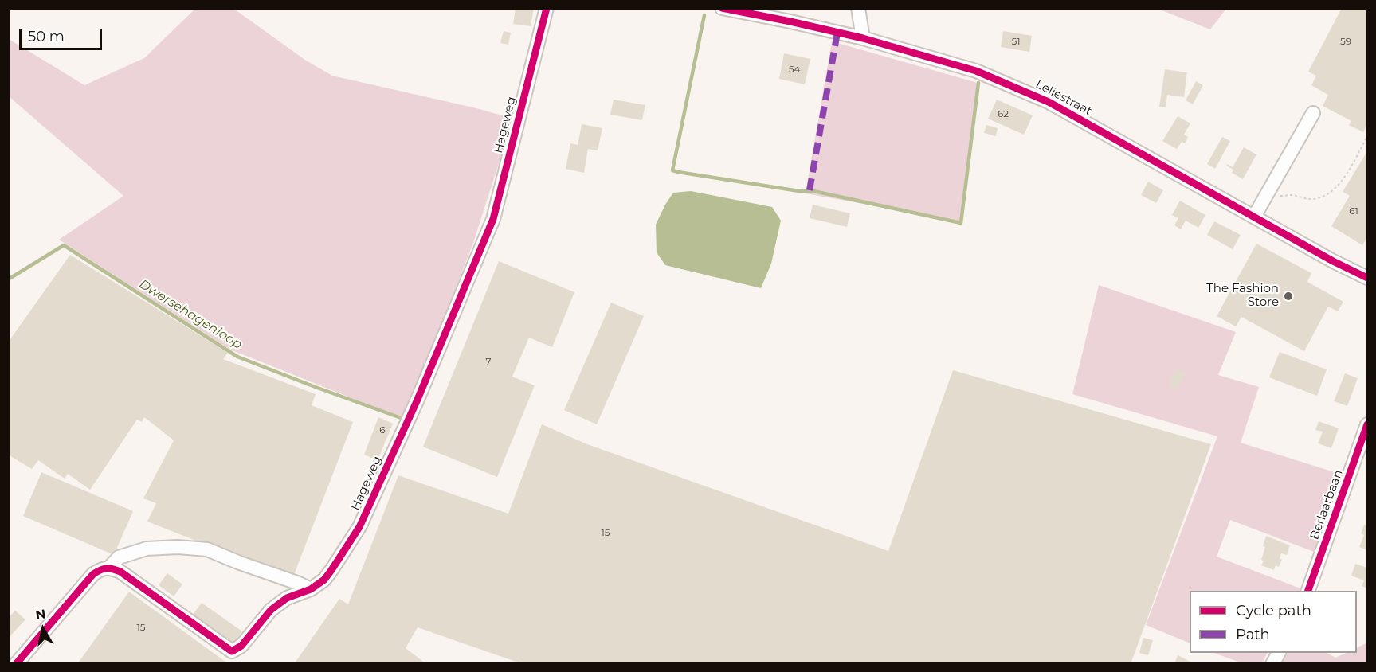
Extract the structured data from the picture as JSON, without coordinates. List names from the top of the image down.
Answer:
{
  "streets": {
    "street": ["Leliestraat", "Hageweg", "Berlaarbaan"]
  },
  "water": ["Dwersehagenloop"],
  "places": ["The Fashion Store"],
  "house_numbers": [
    "51",
    "59",
    "54",
    "62",
    "61",
    "7",
    "6",
    "15",
    "15"
  ],
  "legend": ["Cycle path", "Path"],
  "scale_bar": "50 m",
  "north": "top"
}
